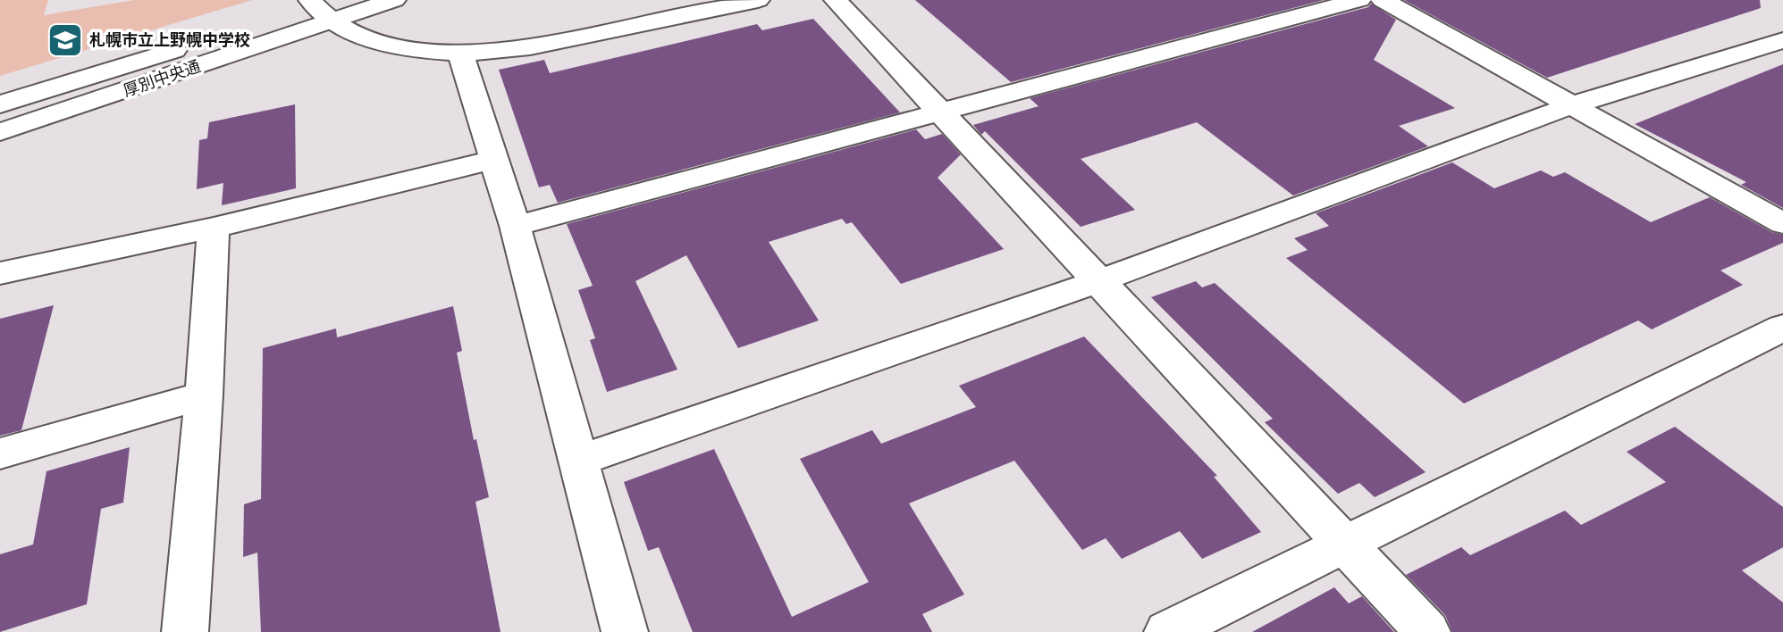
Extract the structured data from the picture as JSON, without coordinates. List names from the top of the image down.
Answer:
{
  "streets": {
    "street": ["厚別中央通"]
  },
  "places": {
    "school or university": ["札幌市立上野幌中学校"]
  }
}
